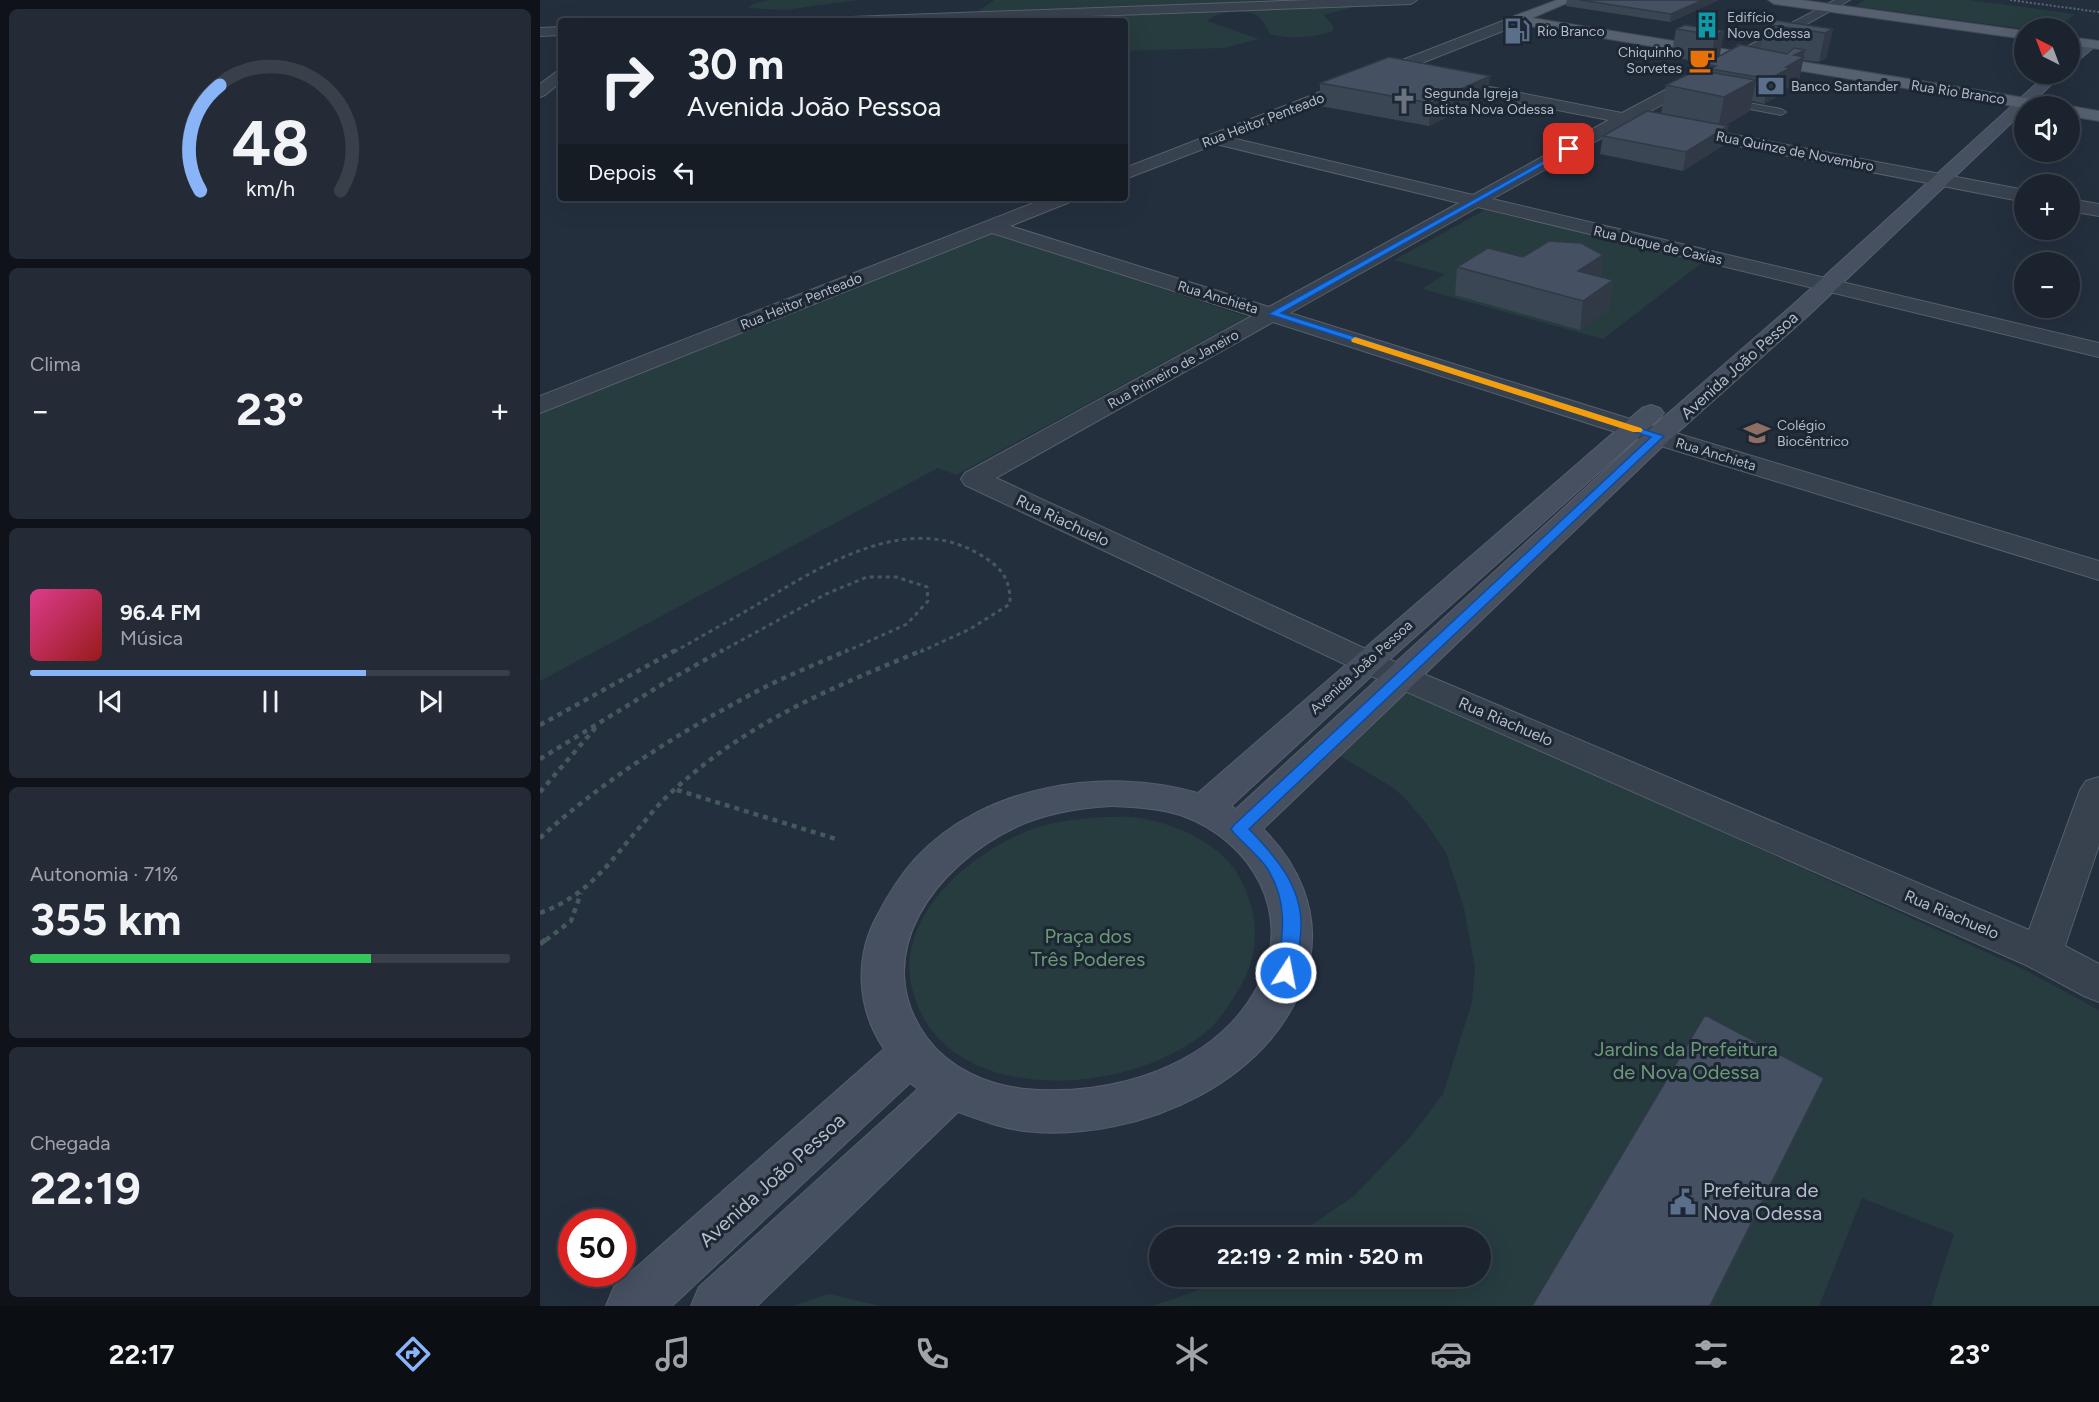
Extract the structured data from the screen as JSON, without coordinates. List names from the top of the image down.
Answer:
{
  "streets": {
    "main road": ["Rua Rio Branco", "Rua Heitor Penteado", "Avenida João Pessoa"],
    "street": [
      "Rua Quinze de Novembro",
      "Rua Duque de Caxias",
      "Rua Anchieta",
      "Rua Primeiro de Janeiro",
      "Rua Riachuelo"
    ]
  },
  "crossings": [
    ["Rua Rio Branco", "Rua Heitor Penteado"],
    ["Rua Rio Branco", "Avenida João Pessoa"],
    ["Rua Rio Branco", "Rua Primeiro de Janeiro"],
    ["Rua Heitor Penteado", "Rua Quinze de Novembro"],
    ["Rua Heitor Penteado", "Rua Duque de Caxias"],
    ["Rua Heitor Penteado", "Rua Anchieta"],
    ["Rua Quinze de Novembro", "Avenida João Pessoa"],
    ["Rua Quinze de Novembro", "Rua Primeiro de Janeiro"],
    ["Rua Duque de Caxias", "Avenida João Pessoa"],
    ["Rua Duque de Caxias", "Rua Primeiro de Janeiro"],
    ["Rua Anchieta", "Avenida João Pessoa"],
    ["Rua Anchieta", "Rua Primeiro de Janeiro"],
    ["Avenida João Pessoa", "Rua Riachuelo"],
    ["Rua Primeiro de Janeiro", "Rua Riachuelo"]
  ],
  "parks": ["Praça dos Três Poderes", "Jardins da Prefeitura de Nova Odessa"],
  "places": {
    "building": ["Edifício Nova Odessa"],
    "fuel station": ["Rio Branco"],
    "cafe": ["Chiquinho Sorvetes"],
    "bank": ["Banco Santander"],
    "church": ["Segunda Igreja Batista Nova Odessa"],
    "school or university": ["Colégio Biocêntrico"],
    "public building": ["Prefeitura de Nova Odessa"]
  },
  "north": "top left",
  "page": {
    "map_buttons": ["+", "−"],
    "turn": ["30 m", "Avenida João Pessoa"],
    "then": "Depois",
    "tile": [
      "Clima",
      ["Autonomia · 71%", "355 km"],
      ["Chegada", "22:19"]
    ],
    "heat": ["−", "23°", "+"],
    "song": ["96.4 FM", "Música"],
    "limit": "50",
    "trip": "22:19 · 2 min · 520 m",
    "tabs": ["22:17", "23°"],
    "gauge": ["48", "km/h"]
  }
}
